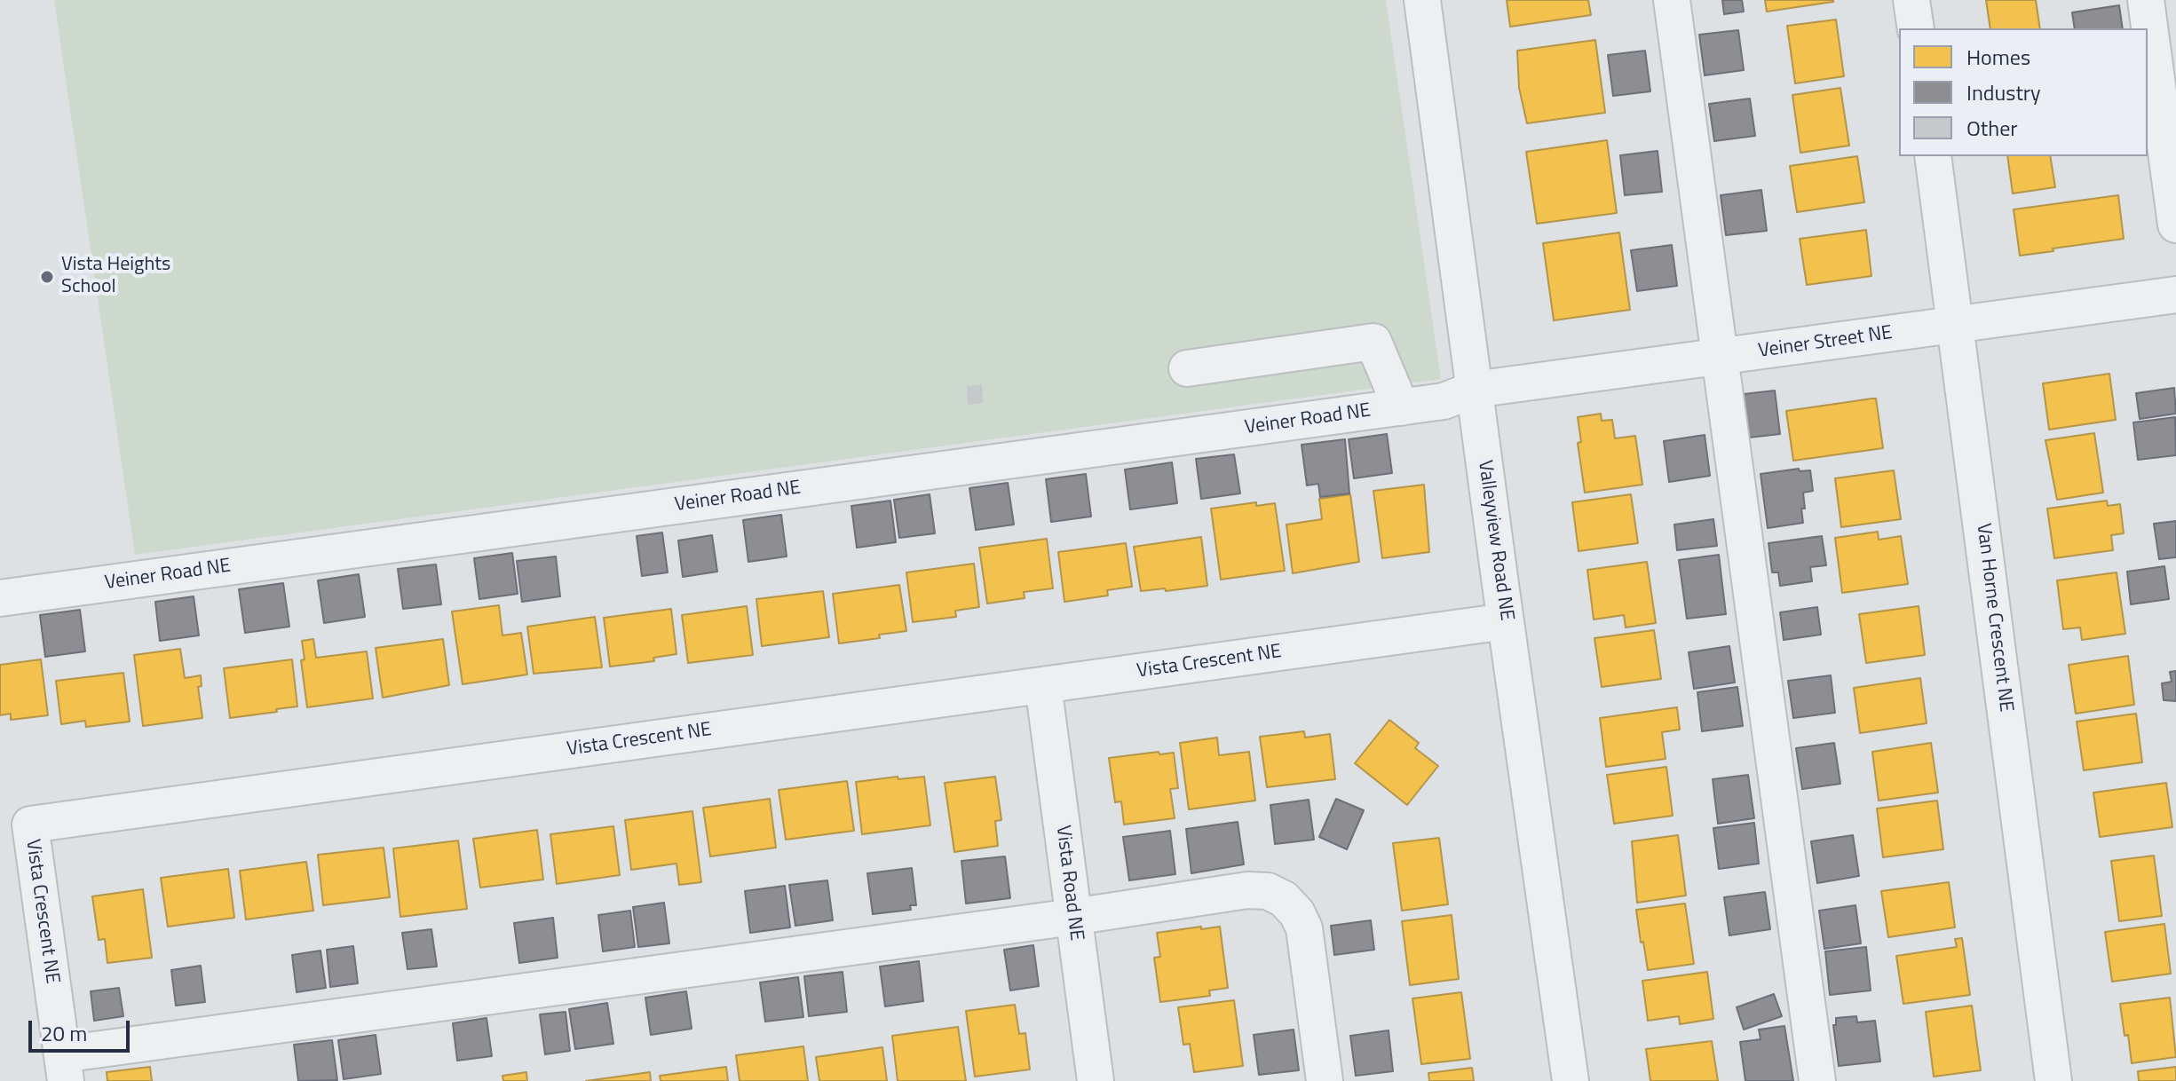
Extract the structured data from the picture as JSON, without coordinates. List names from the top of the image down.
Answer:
{
  "streets": {
    "street": [
      "Veiner Street NE",
      "Veiner Road NE",
      "Valleyview Road NE",
      "Van Horne Crescent NE",
      "Vista Crescent NE",
      "Vista Road NE"
    ]
  },
  "crossings": [
    ["Veiner Street NE", "Veiner Road NE"],
    ["Veiner Street NE", "Valleyview Road NE"],
    ["Veiner Street NE", "Van Horne Crescent NE"],
    ["Veiner Road NE", "Valleyview Road NE"],
    ["Valleyview Road NE", "Vista Crescent NE"],
    ["Vista Crescent NE", "Vista Road NE"]
  ],
  "places": ["Vista Heights School"],
  "legend": ["Homes", "Industry", "Other"],
  "scale_bar": "20 m"
}
